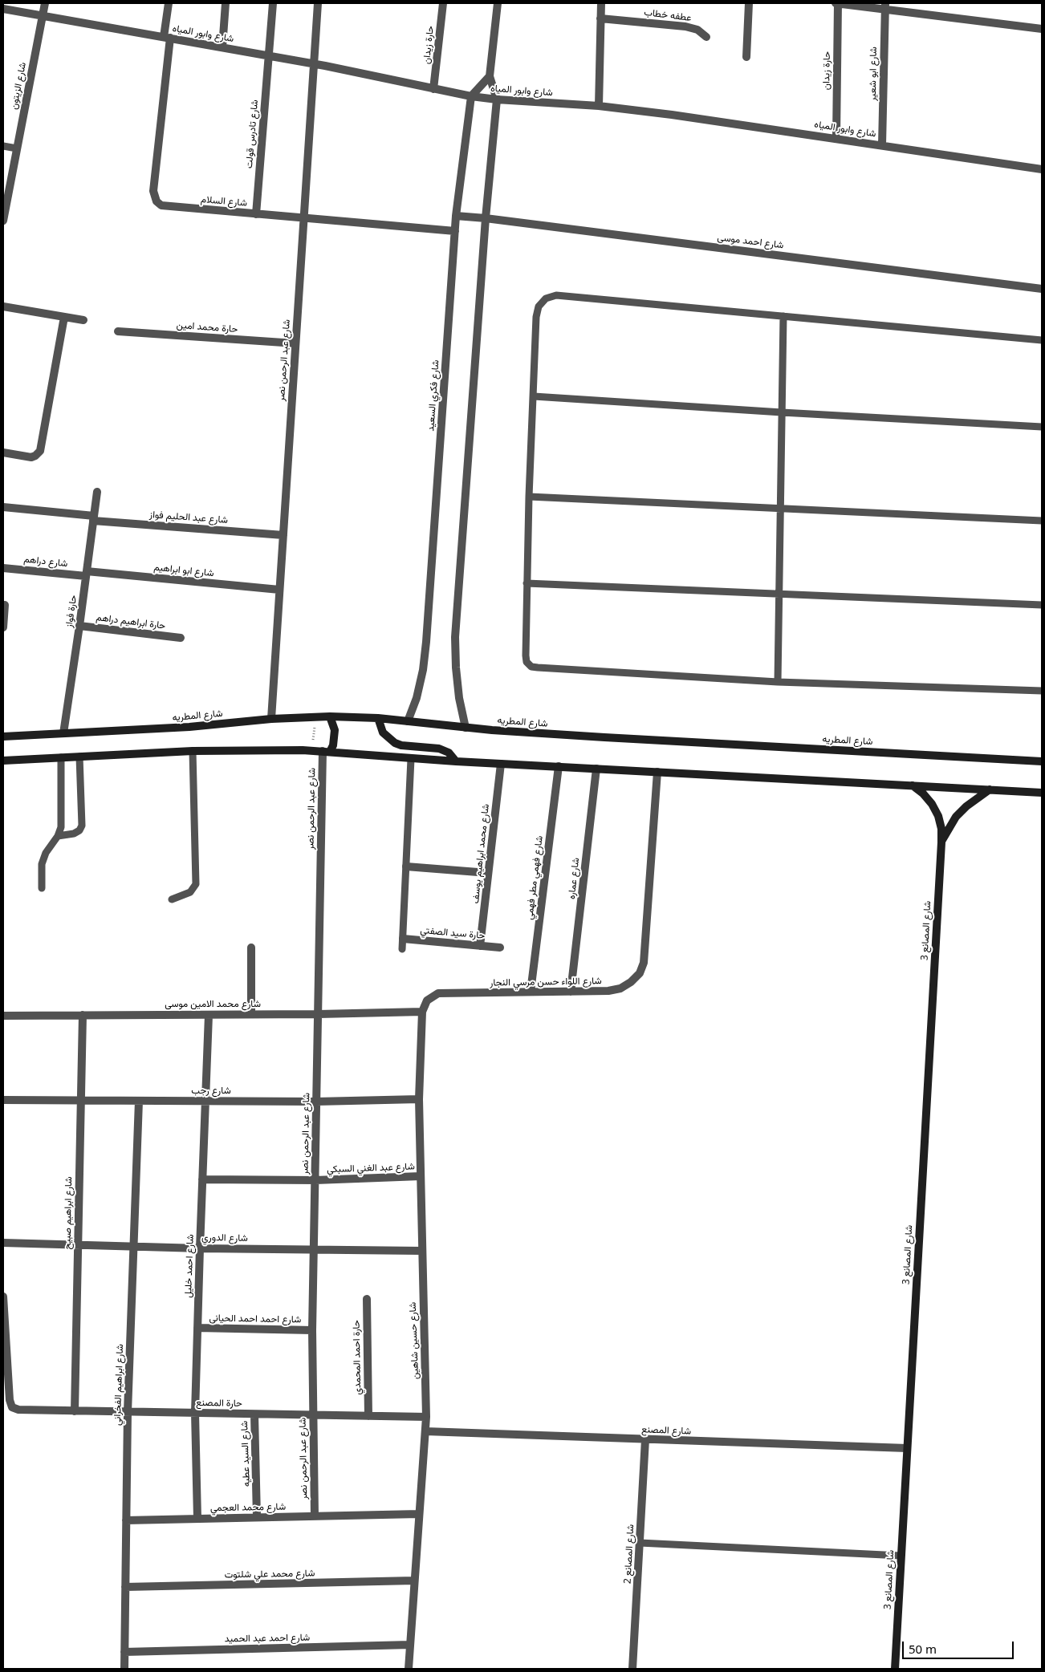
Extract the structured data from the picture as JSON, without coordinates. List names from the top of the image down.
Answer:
{
  "streets": {
    "main road": ["شارع المطريه", "شارع المصانع 3"],
    "street": [
      "عطفه خطاب",
      "شارع وابور المياه",
      "حارة زيدان",
      "شارع ابو شعير",
      "شارع الزيتون",
      "شارع تادرس قولت",
      "شارع السلام",
      "شارع احمد موسى",
      "حارة محمد امين",
      "شارع عبد الرحمن نصر",
      "شارع فكري السعيد",
      "شارع عبد الحليم فواز",
      "شارع دراهم",
      "شارع ابو ابراهيم",
      "حارة فواز",
      "حارة ابراهيم دراهم",
      "شارع محمد ابراهيم يوسف",
      "شارع فهمي مطر فهمي",
      "شارع عماره",
      "حارة سيد الصفتي",
      "شارع اللواء حسن مرسي النجار",
      "شارع محمد الامين موسى",
      "شارع رجب",
      "شارع عبد الغني السبكي",
      "شارع ابراهيم صبيح",
      "شارع الدوري",
      "شارع احمد خليل",
      "شارع احمد احمد الحيانى",
      "شارع حسين شاهين",
      "حارة احمد المحمدي",
      "شارع ابراهيم الفخراني",
      "حارة المصنع",
      "شارع المصنع",
      "شارع السيد عطيه",
      "شارع محمد العجمي",
      "شارع المصانع 2",
      "شارع محمد علي شلتوت",
      "شارع احمد عبد الحميد"
    ]
  },
  "crossings": [
    ["شارع وابور المياه", "حارة زيدان"],
    ["شارع وابور المياه", "شارع ابو شعير"],
    ["شارع وابور المياه", "شارع الزيتون"],
    ["شارع وابور المياه", "شارع تادرس قولت"],
    ["شارع وابور المياه", "شارع السلام"],
    ["شارع وابور المياه", "شارع عبد الرحمن نصر"],
    ["شارع وابور المياه", "شارع فكري السعيد"],
    ["شارع تادرس قولت", "شارع السلام"],
    ["شارع السلام", "شارع عبد الرحمن نصر"],
    ["شارع السلام", "شارع فكري السعيد"],
    ["شارع احمد موسى", "شارع فكري السعيد"],
    ["حارة محمد امين", "شارع عبد الرحمن نصر"],
    ["شارع عبد الرحمن نصر", "شارع عبد الحليم فواز"],
    ["شارع عبد الرحمن نصر", "شارع ابو ابراهيم"],
    ["شارع عبد الرحمن نصر", "شارع المطريه"],
    ["شارع عبد الرحمن نصر", "شارع محمد الامين موسى"],
    ["شارع عبد الرحمن نصر", "شارع رجب"],
    ["شارع عبد الرحمن نصر", "شارع عبد الغني السبكي"],
    ["شارع عبد الرحمن نصر", "شارع الدوري"],
    ["شارع عبد الرحمن نصر", "شارع احمد احمد الحيانى"],
    ["شارع عبد الرحمن نصر", "حارة المصنع"],
    ["شارع عبد الرحمن نصر", "شارع محمد العجمي"],
    ["شارع فكري السعيد", "شارع المطريه"],
    ["شارع عبد الحليم فواز", "حارة فواز"],
    ["شارع دراهم", "شارع ابو ابراهيم"],
    ["شارع دراهم", "حارة فواز"],
    ["شارع ابو ابراهيم", "حارة فواز"],
    ["حارة فواز", "حارة ابراهيم دراهم"],
    ["حارة فواز", "شارع المطريه"],
    ["شارع محمد ابراهيم يوسف", "حارة سيد الصفتي"],
    ["شارع فهمي مطر فهمي", "شارع اللواء حسن مرسي النجار"],
    ["شارع عماره", "شارع اللواء حسن مرسي النجار"],
    ["شارع المصانع 3", "شارع المصنع"],
    ["شارع اللواء حسن مرسي النجار", "شارع محمد الامين موسى"],
    ["شارع اللواء حسن مرسي النجار", "شارع حسين شاهين"],
    ["شارع محمد الامين موسى", "شارع ابراهيم صبيح"],
    ["شارع محمد الامين موسى", "شارع احمد خليل"],
    ["شارع محمد الامين موسى", "شارع حسين شاهين"],
    ["شارع رجب", "شارع ابراهيم صبيح"],
    ["شارع رجب", "شارع احمد خليل"],
    ["شارع رجب", "شارع حسين شاهين"],
    ["شارع رجب", "شارع ابراهيم الفخراني"],
    ["شارع عبد الغني السبكي", "شارع احمد خليل"],
    ["شارع عبد الغني السبكي", "شارع حسين شاهين"],
    ["شارع ابراهيم صبيح", "شارع الدوري"],
    ["شارع ابراهيم صبيح", "حارة المصنع"],
    ["شارع الدوري", "شارع احمد خليل"],
    ["شارع الدوري", "شارع حسين شاهين"],
    ["شارع الدوري", "شارع ابراهيم الفخراني"],
    ["شارع احمد خليل", "شارع احمد احمد الحيانى"],
    ["شارع احمد خليل", "حارة المصنع"],
    ["شارع احمد خليل", "شارع محمد العجمي"],
    ["شارع حسين شاهين", "حارة المصنع"],
    ["شارع حسين شاهين", "شارع المصنع"],
    ["شارع حسين شاهين", "شارع محمد العجمي"],
    ["شارع حسين شاهين", "شارع محمد علي شلتوت"],
    ["شارع حسين شاهين", "شارع احمد عبد الحميد"],
    ["حارة احمد المحمدي", "حارة المصنع"],
    ["شارع ابراهيم الفخراني", "حارة المصنع"],
    ["شارع ابراهيم الفخراني", "شارع محمد العجمي"],
    ["شارع ابراهيم الفخراني", "شارع محمد علي شلتوت"],
    ["شارع ابراهيم الفخراني", "شارع احمد عبد الحميد"],
    ["حارة المصنع", "شارع السيد عطيه"],
    ["شارع المصنع", "شارع المصانع 2"],
    ["شارع السيد عطيه", "شارع محمد العجمي"]
  ],
  "scale_bar": "50 m"
}
